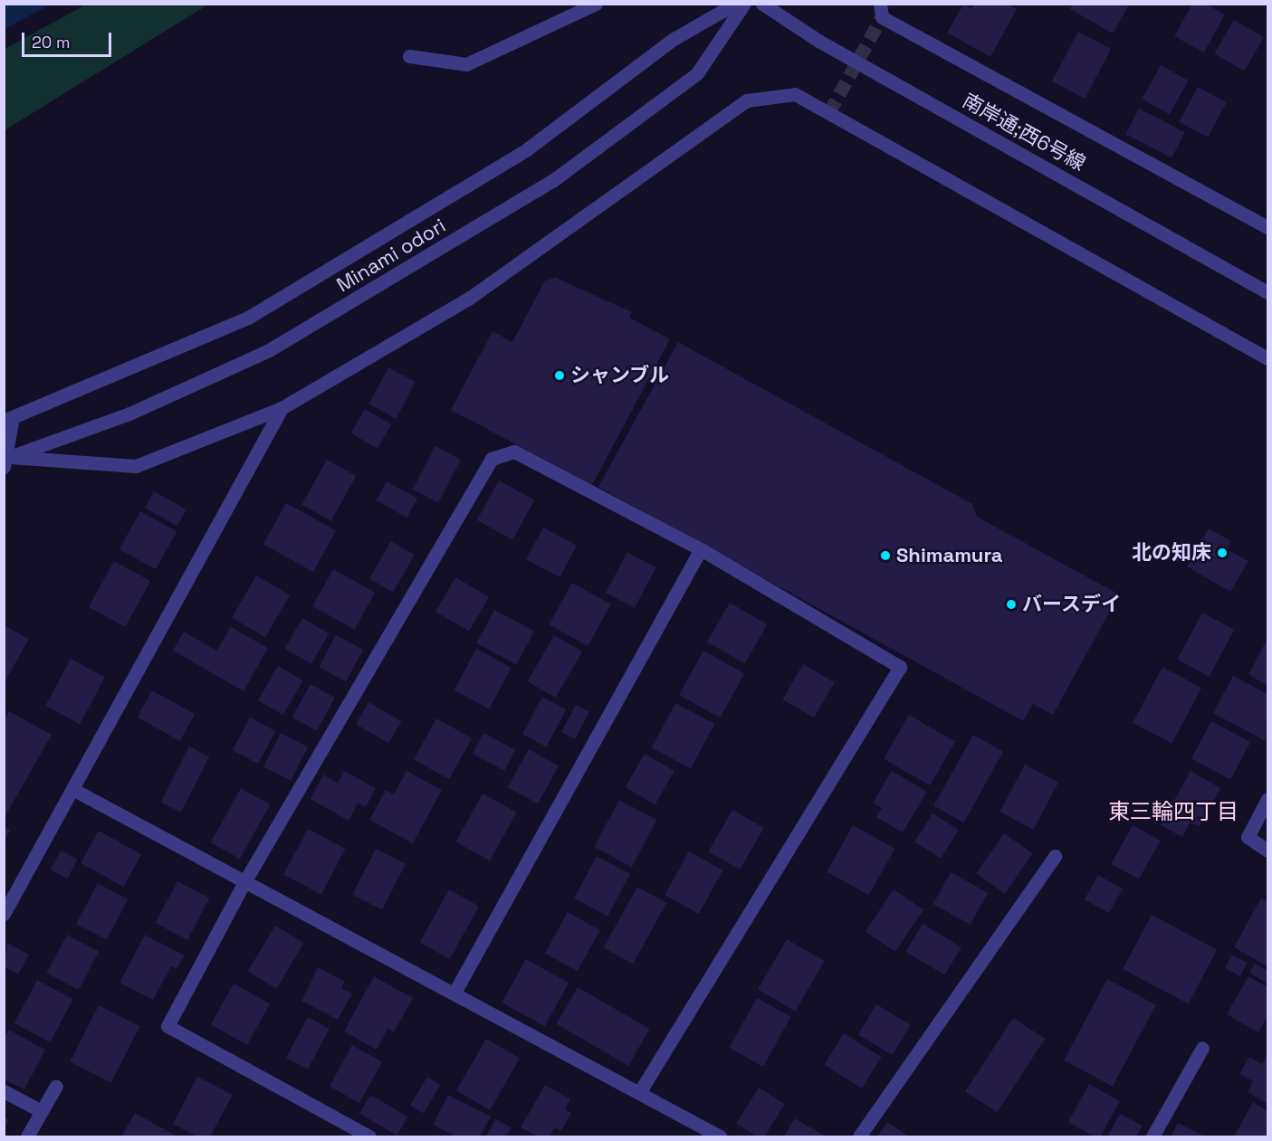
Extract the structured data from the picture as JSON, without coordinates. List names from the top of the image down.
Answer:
{
  "streets": {
    "street": ["南岸通;西6号線", "Minami odori"]
  },
  "districts": ["東三輪四丁目"],
  "places": [
    "シャンブル",
    "北の知床",
    "Shimamura",
    "バースデイ"
  ],
  "scale_bar": "20 m"
}
